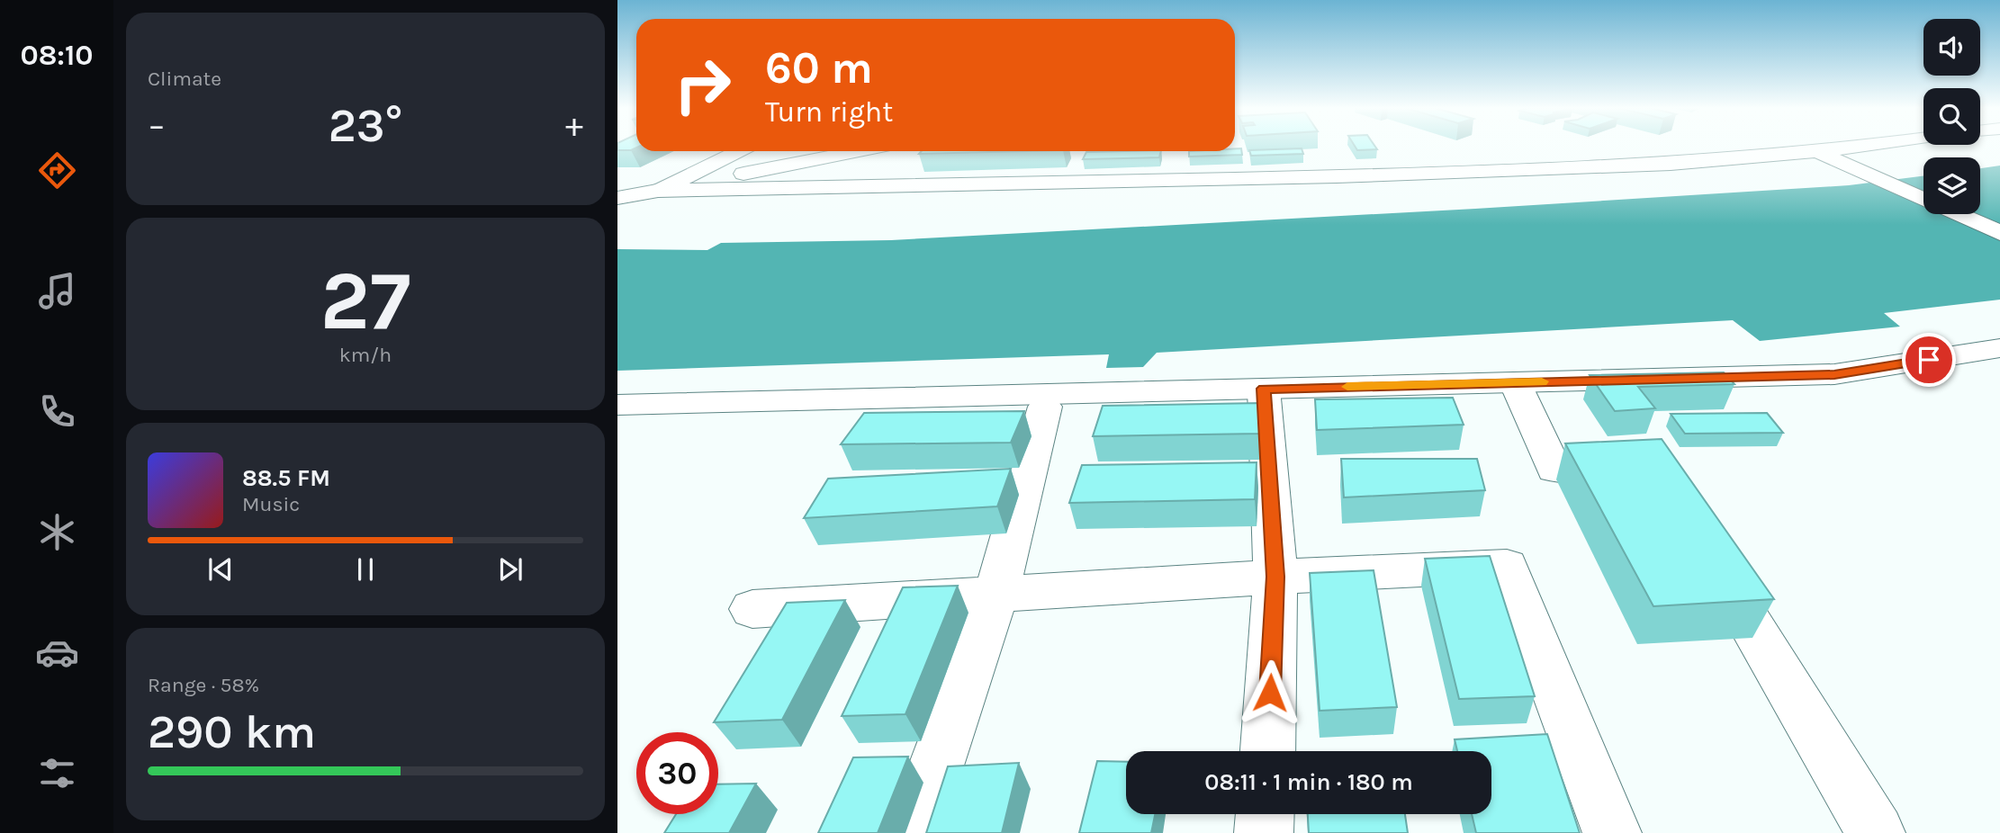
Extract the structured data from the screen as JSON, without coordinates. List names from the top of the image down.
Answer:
{
  "page": {
    "tabs": "08:10",
    "tile": [
      "Climate",
      ["27", "km/h"],
      ["Range · 58%", "290 km"]
    ],
    "turn": ["60 m", "Turn right"],
    "heat": ["−", "23°", "+"],
    "song": ["88.5 FM", "Music"],
    "limit": "30",
    "trip": "08:11 · 1 min · 180 m"
  }
}
